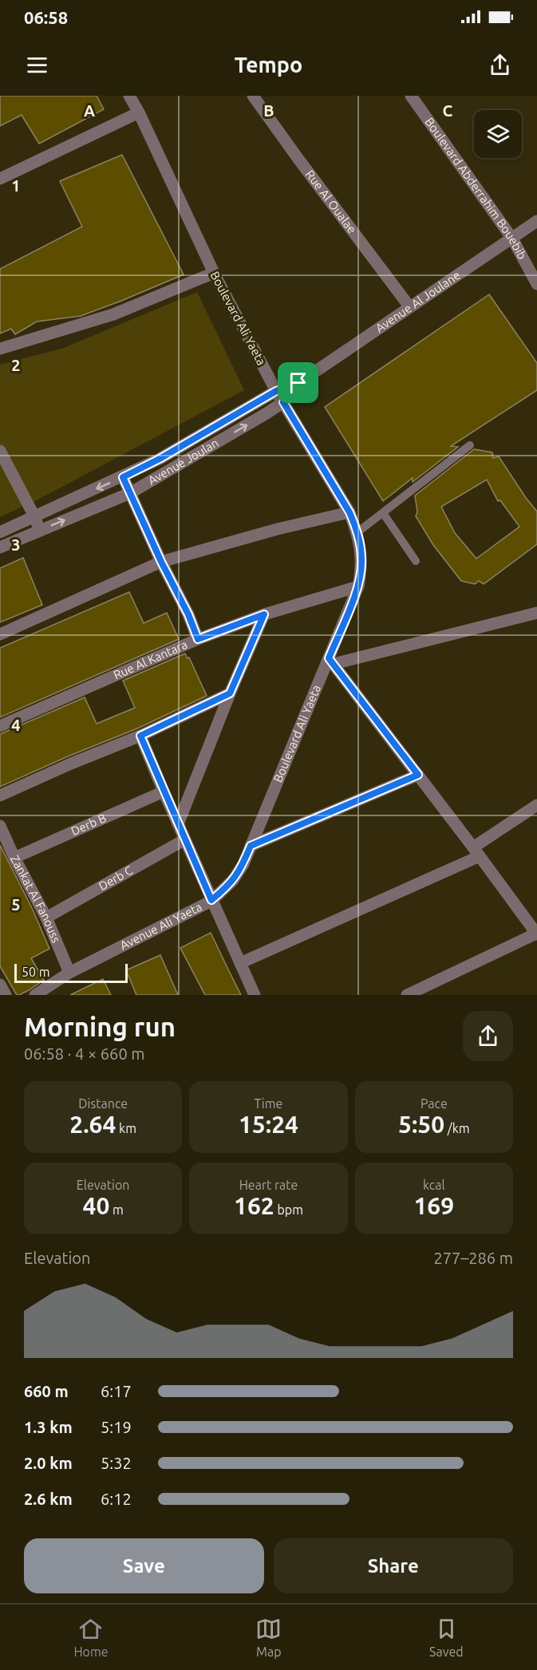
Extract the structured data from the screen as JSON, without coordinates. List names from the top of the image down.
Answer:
{
  "streets": {
    "street": [
      "Boulevard Abderrahim Bouebib",
      "Rue Al Oualae",
      "Avenue Al Joulane",
      "Boulevard Ali Yaeta",
      "Avenue Joulan",
      "Rue Al Kantara",
      "Derb B",
      "Derb C",
      "Zankat Al Fanouss",
      "Avenue Ali Yaeta"
    ]
  },
  "crossings": [
    ["Boulevard Abderrahim Bouebib", "Avenue Al Joulane"],
    ["Rue Al Oualae", "Avenue Al Joulane"],
    ["Avenue Al Joulane", "Boulevard Ali Yaeta"],
    ["Avenue Al Joulane", "Avenue Joulan"],
    ["Boulevard Ali Yaeta", "Avenue Joulan"],
    ["Boulevard Ali Yaeta", "Rue Al Kantara"],
    ["Boulevard Ali Yaeta", "Avenue Ali Yaeta"],
    ["Derb B", "Zankat Al Fanouss"],
    ["Derb C", "Zankat Al Fanouss"],
    ["Zankat Al Fanouss", "Avenue Ali Yaeta"]
  ],
  "scale_bar": "50 m",
  "page": {
    "status": "06:58",
    "header": "Tempo",
    "scale": "50 m",
    "heading": ["Morning run", "06:58 · 4 × 660 m"],
    "stats": [
      ["Distance", "2.64 km"],
      ["Time", "15:24"],
      ["Pace", "5:50 /km"],
      ["Elevation", "40 m"],
      ["Heart rate", "162 bpm"],
      ["kcal", "169"]
    ],
    "chart": ["Elevation", "277–286 m"],
    "list": [
      {
        "name": "660 m",
        "note": "6:17"
      },
      {
        "name": "1.3 km",
        "note": "5:19"
      },
      {
        "name": "2.0 km",
        "note": "5:32"
      },
      {
        "name": "2.6 km",
        "note": "6:12"
      }
    ],
    "buttons": ["Save", "Share"],
    "tabs": ["Home", "Map", "Saved"]
  },
  "grid": {
    "columns": ["A", "B", "C"],
    "rows": [
      "1",
      "2",
      "3",
      "4",
      "5"
    ]
  }
}
